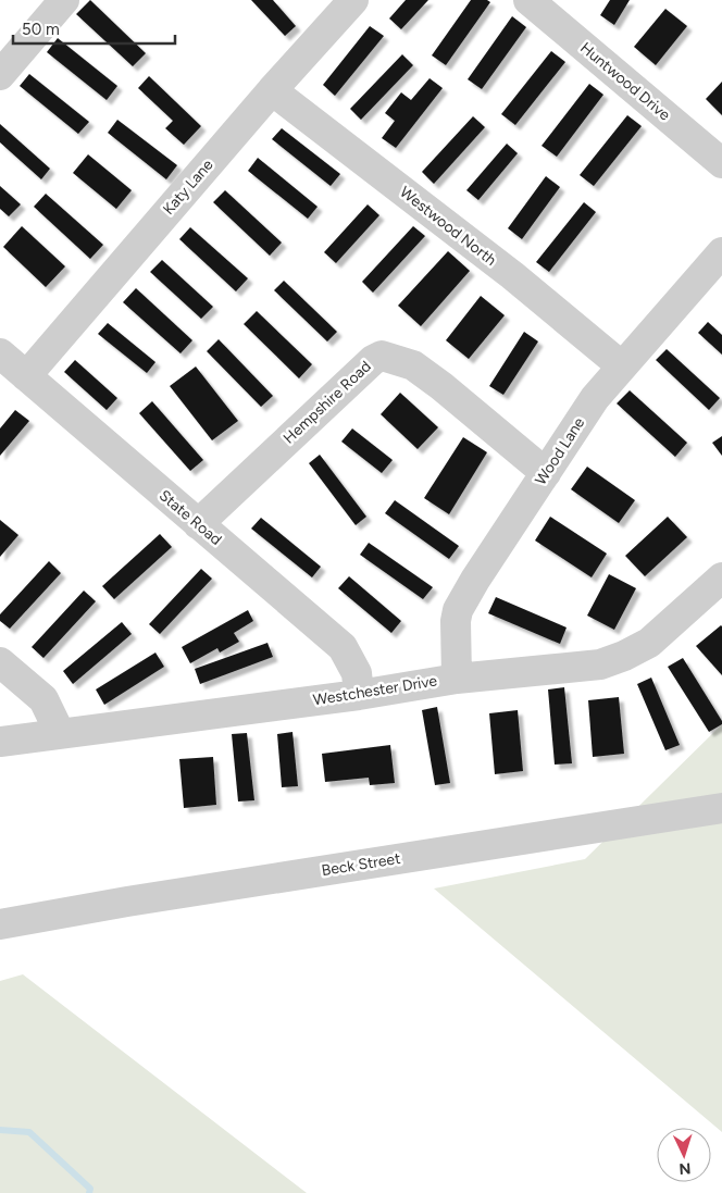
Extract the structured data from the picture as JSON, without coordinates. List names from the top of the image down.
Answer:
{
  "streets": {
    "street": [
      "Huntwood Drive",
      "Katy Lane",
      "Westwood North",
      "Hempshire Road",
      "Wood Lane",
      "State Road",
      "Westchester Drive",
      "Beck Street"
    ]
  },
  "crossings": [
    ["Katy Lane", "Westwood North"],
    ["Katy Lane", "State Road"],
    ["Westwood North", "Wood Lane"],
    ["Hempshire Road", "Wood Lane"],
    ["Hempshire Road", "State Road"],
    ["Wood Lane", "Westchester Drive"],
    ["State Road", "Westchester Drive"]
  ],
  "scale_bar": "50 m",
  "north": "bottom"
}
